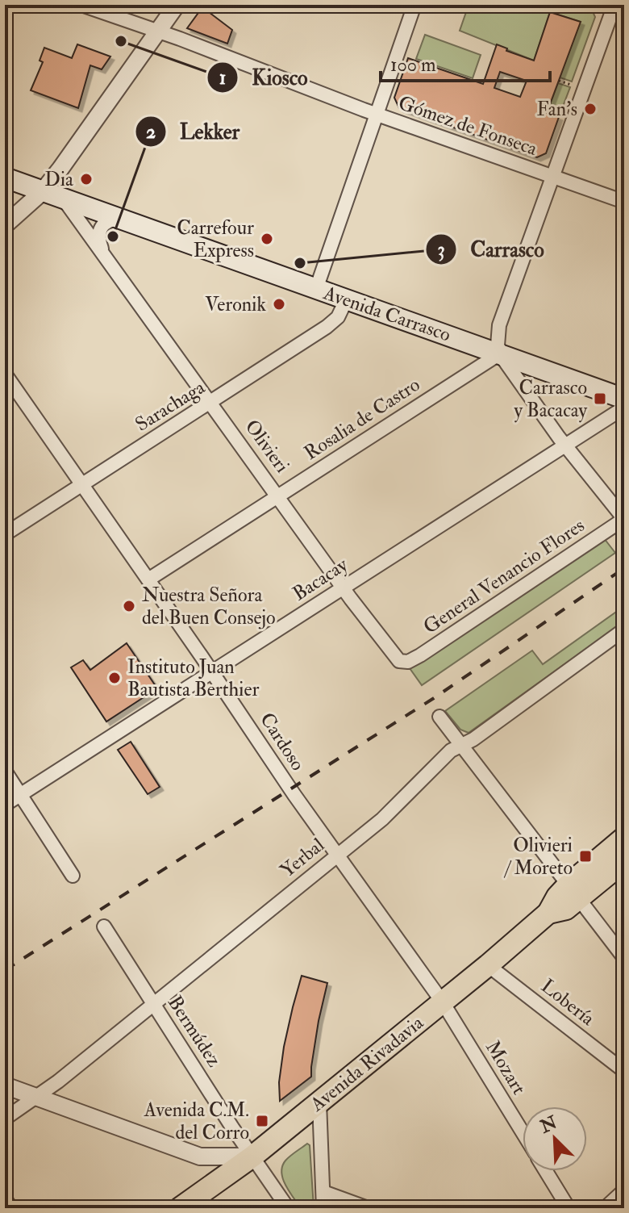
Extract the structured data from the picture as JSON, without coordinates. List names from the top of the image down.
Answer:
{
  "streets": {
    "main road": ["Avenida Carrasco", "Avenida Rivadavia"],
    "street": [
      "Gómez de Fonseca",
      "Sarachaga",
      "Rosalia de Castro",
      "Olivieri",
      "General Venancio Flores",
      "Bacacay",
      "Cardoso",
      "Yerbal",
      "Lobería",
      "Bermúdez",
      "Mozart"
    ]
  },
  "crossings": [
    ["Avenida Carrasco", "Sarachaga"],
    ["Avenida Carrasco", "Rosalia de Castro"],
    ["Avenida Carrasco", "Olivieri"],
    ["Sarachaga", "Olivieri"],
    ["Sarachaga", "Cardoso"],
    ["Rosalia de Castro", "Olivieri"],
    ["Rosalia de Castro", "Cardoso"],
    ["Olivieri", "General Venancio Flores"],
    ["Olivieri", "Bacacay"],
    ["Bacacay", "Cardoso"],
    ["Cardoso", "Yerbal"],
    ["Cardoso", "Avenida Rivadavia"],
    ["Cardoso", "Mozart"],
    ["Yerbal", "Bermúdez"],
    ["Lobería", "Avenida Rivadavia"],
    ["Bermúdez", "Avenida Rivadavia"],
    ["Avenida Rivadavia", "Mozart"]
  ],
  "places": {
    "other": [
      "Kiosco",
      "Fan's",
      "Dia",
      "Lekker",
      "Carrefour Express",
      "Carrasco",
      "Veronik",
      "Nuestra Señora del Buen Consejo",
      "Instituto Juan Bautista Berthier"
    ],
    "transit": ["Carrasco y Bacacay", "Olivieri / Moreto", "Avenida C.M. del Corro"]
  },
  "scale_bar": "100 m",
  "north": "top left"
}
